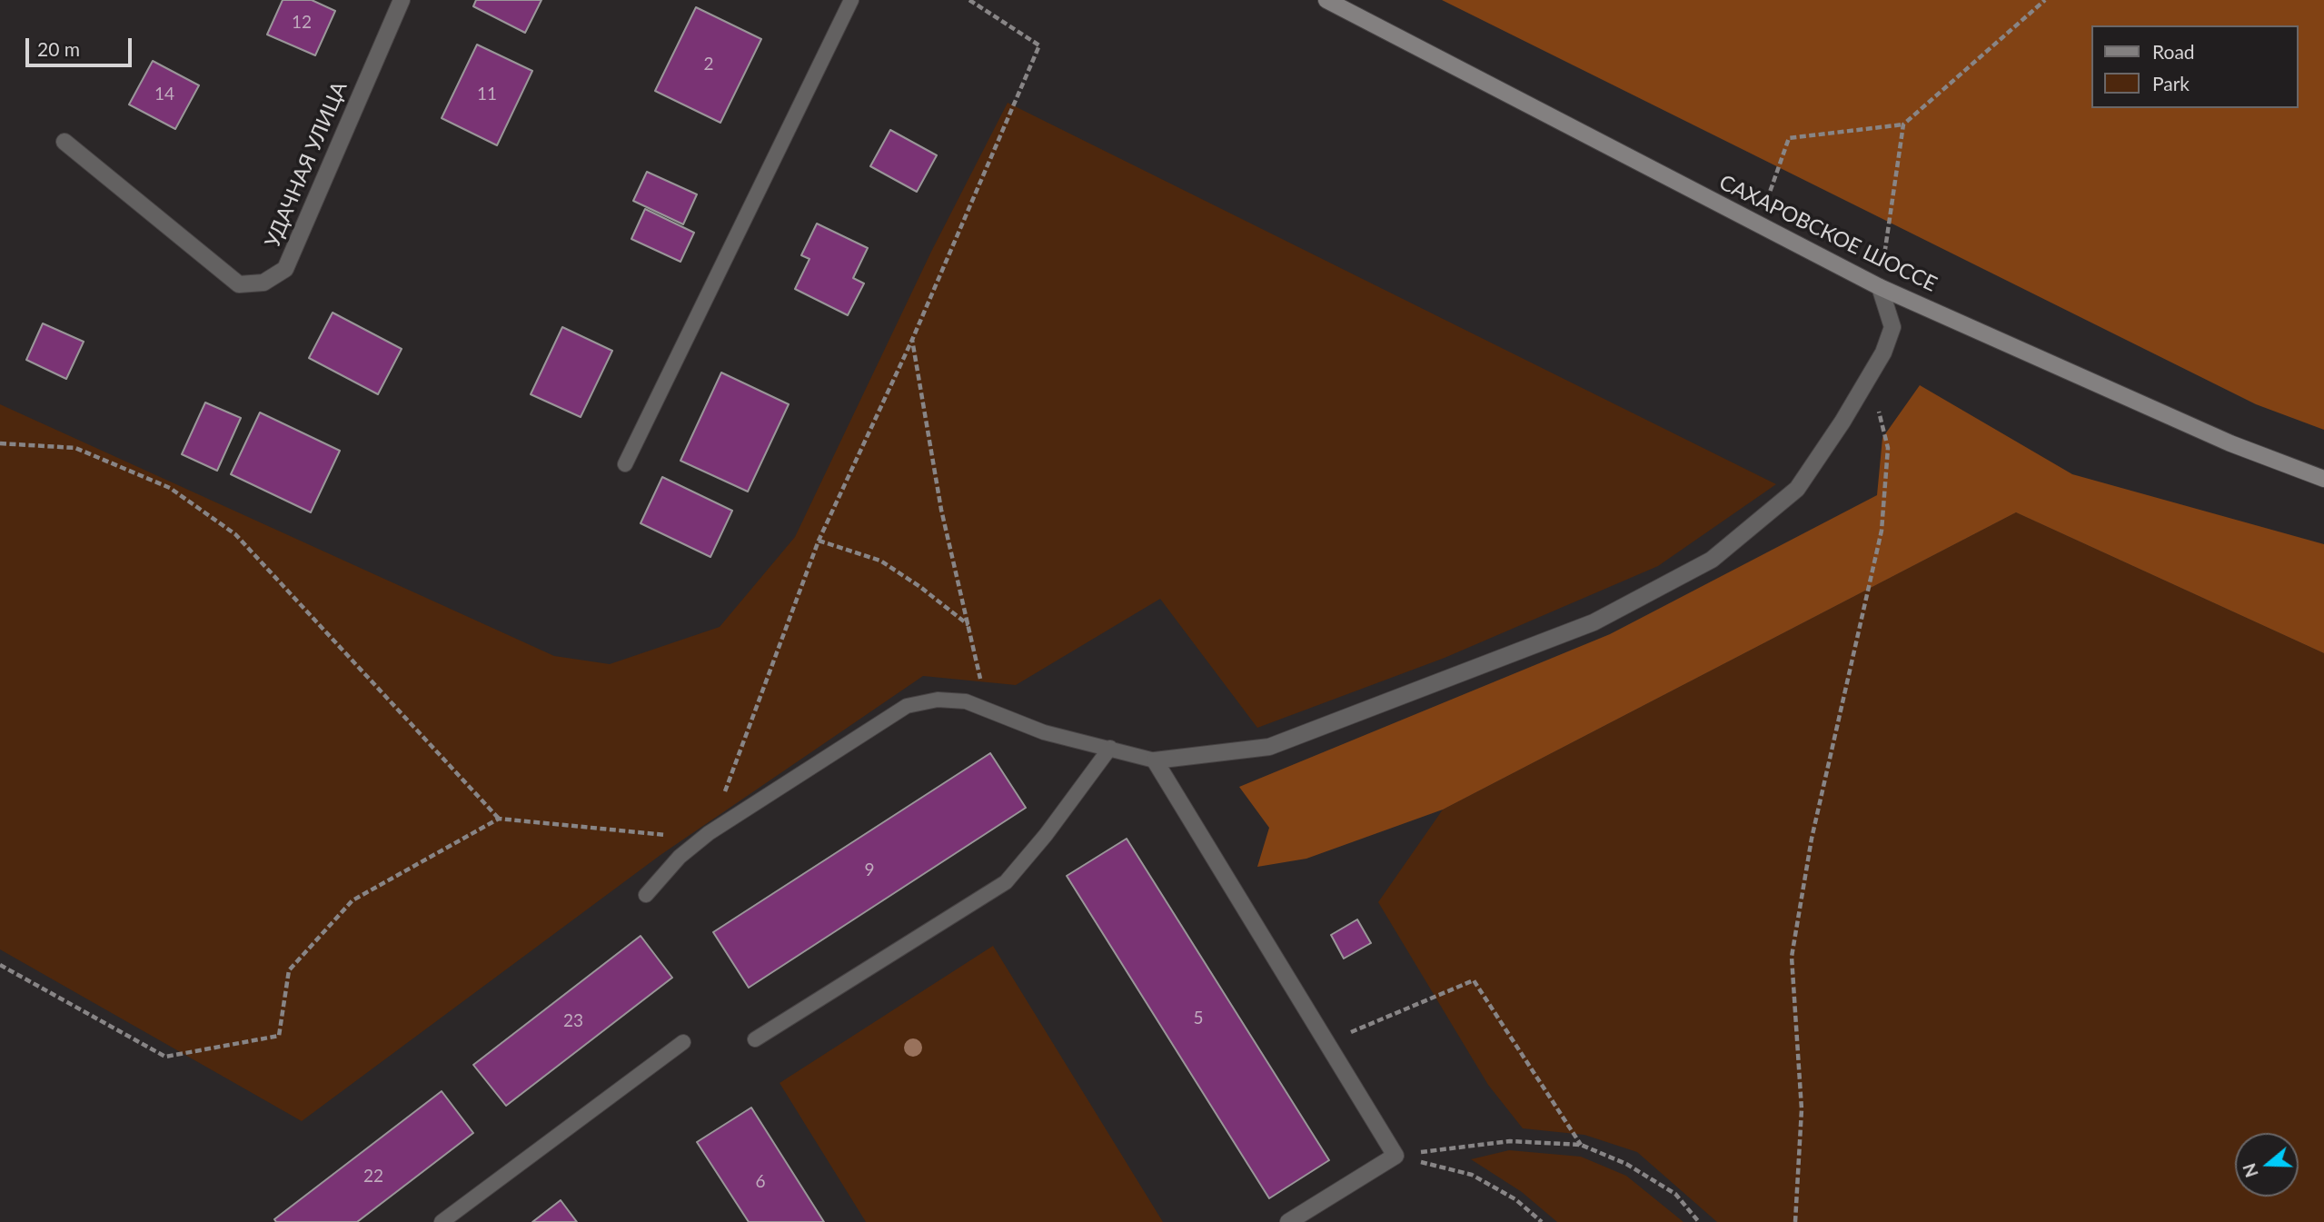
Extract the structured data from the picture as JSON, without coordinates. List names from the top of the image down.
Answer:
{
  "streets": {
    "main road": ["САХАРОВСКОЕ ШОССЕ"],
    "street": ["УДАЧНАЯ УЛИЦА"]
  },
  "house_numbers": [
    "12",
    "2",
    "14",
    "11",
    "9",
    "5",
    "23",
    "22",
    "6"
  ],
  "legend": ["Road", "Park"],
  "scale_bar": "20 m",
  "north": "left"
}
